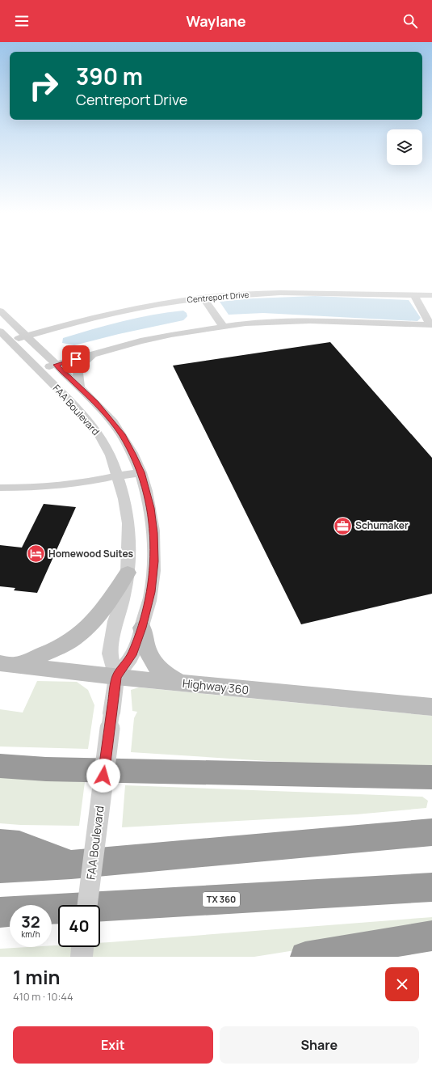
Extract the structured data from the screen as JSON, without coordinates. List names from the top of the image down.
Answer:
{
  "streets": {
    "highway": ["TX 360"],
    "main road": ["Highway 360"],
    "street": ["Centreport Drive", "FAA Boulevard"]
  },
  "crossings": [
    ["Centreport Drive", "FAA Boulevard"],
    ["FAA Boulevard", "Highway 360"]
  ],
  "places": {
    "office": ["Schumaker"],
    "hotel": ["Homewood Suites"]
  },
  "page": {
    "header": "Waylane",
    "turn": ["390 m", "Centreport Drive"],
    "speed": "32 km/h",
    "limit": "40",
    "heading": ["1 min", "410 m · 10:44"],
    "buttons": ["Exit", "Share"]
  }
}
